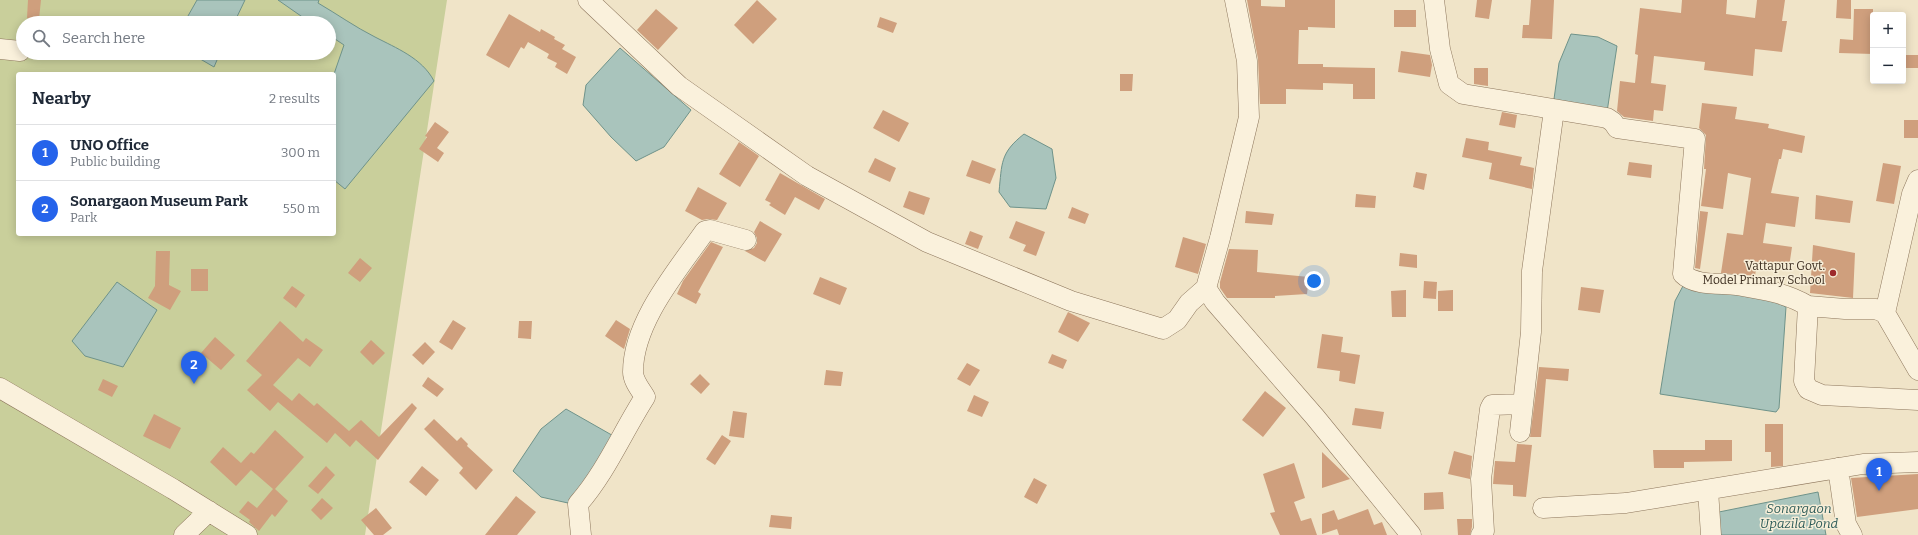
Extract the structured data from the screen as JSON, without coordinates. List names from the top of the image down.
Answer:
{
  "water": ["Sonargaon Upazila Pond"],
  "places": ["Vattapur Govt. Model Primary School"],
  "page": {
    "map_buttons": ["+", "−"],
    "search": "Search here",
    "heading": ["Nearby", "2 results"],
    "list": [
      {
        "mark": "1",
        "name": "UNO Office",
        "note": "Public building",
        "value": "300 m"
      },
      {
        "mark": "2",
        "name": "Sonargaon Museum Park",
        "note": "Park",
        "value": "550 m"
      }
    ],
    "pins": ["2", "1"]
  }
}
